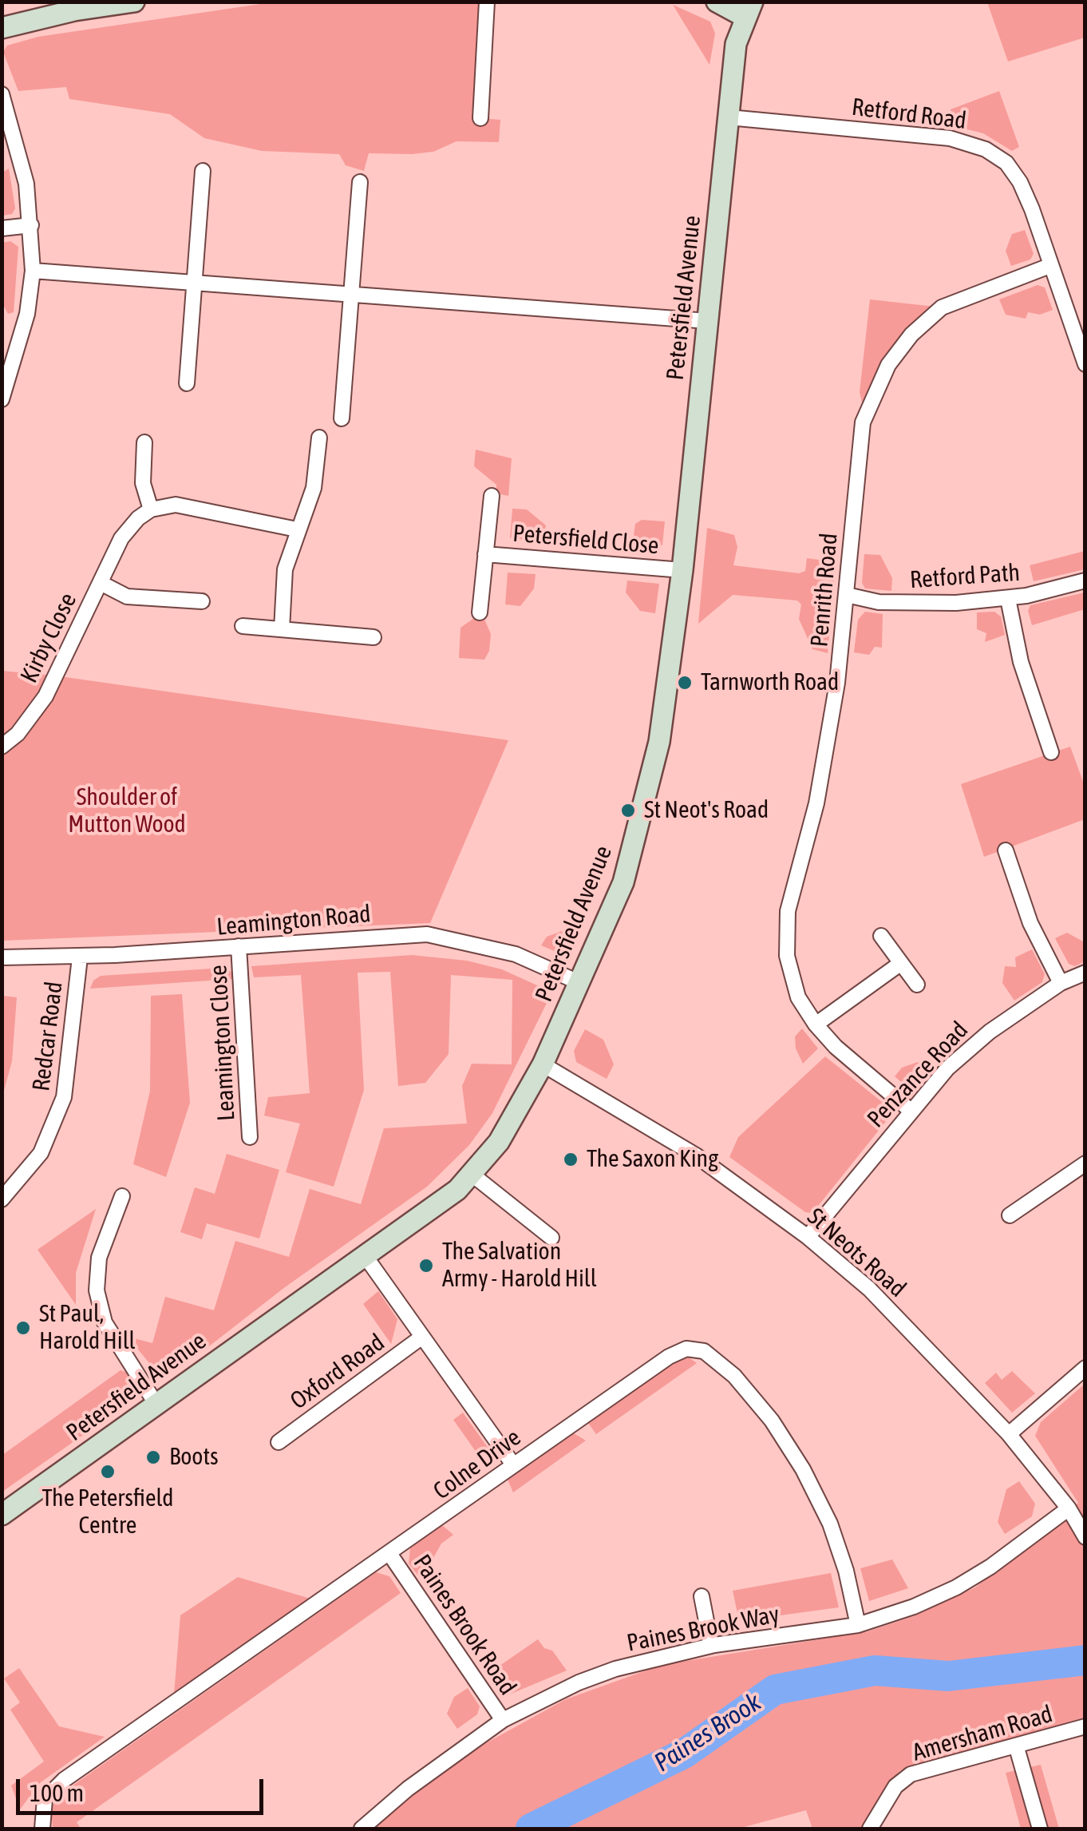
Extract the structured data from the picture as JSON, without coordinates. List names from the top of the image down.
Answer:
{
  "streets": {
    "street": [
      "Retford Road",
      "Petersfield Avenue",
      "Petersfield Close",
      "Retford Path",
      "Penrith Road",
      "Kirby Close",
      "Leamington Road",
      "Redcar Road",
      "Leamington Close",
      "Penzance Road",
      "St Neots Road",
      "Oxford Road",
      "Colne Drive",
      "Paines Brook Road",
      "Paines Brook Way",
      "Amersham Road"
    ]
  },
  "crossings": [
    ["Retford Road", "Petersfield Avenue"],
    ["Retford Road", "Penrith Road"],
    ["Petersfield Avenue", "Petersfield Close"],
    ["Petersfield Avenue", "Leamington Road"],
    ["Petersfield Avenue", "St Neots Road"],
    ["Petersfield Avenue", "Oxford Road"],
    ["Retford Path", "Penrith Road"],
    ["Penrith Road", "Penzance Road"],
    ["Leamington Road", "Redcar Road"],
    ["Leamington Road", "Leamington Close"],
    ["Penzance Road", "St Neots Road"],
    ["St Neots Road", "Paines Brook Way"],
    ["Oxford Road", "Colne Drive"],
    ["Colne Drive", "Paines Brook Road"],
    ["Colne Drive", "Paines Brook Way"],
    ["Paines Brook Road", "Paines Brook Way"]
  ],
  "water": ["Paines Brook"],
  "parks": ["Shoulder of Mutton Wood"],
  "places": [
    "Tarnworth Road",
    "St Neot's Road",
    "The Saxon King",
    "The Salvation Army - Harold Hill",
    "St Paul, Harold Hill",
    "Boots",
    "The Petersfield Centre"
  ],
  "scale_bar": "100 m"
}
